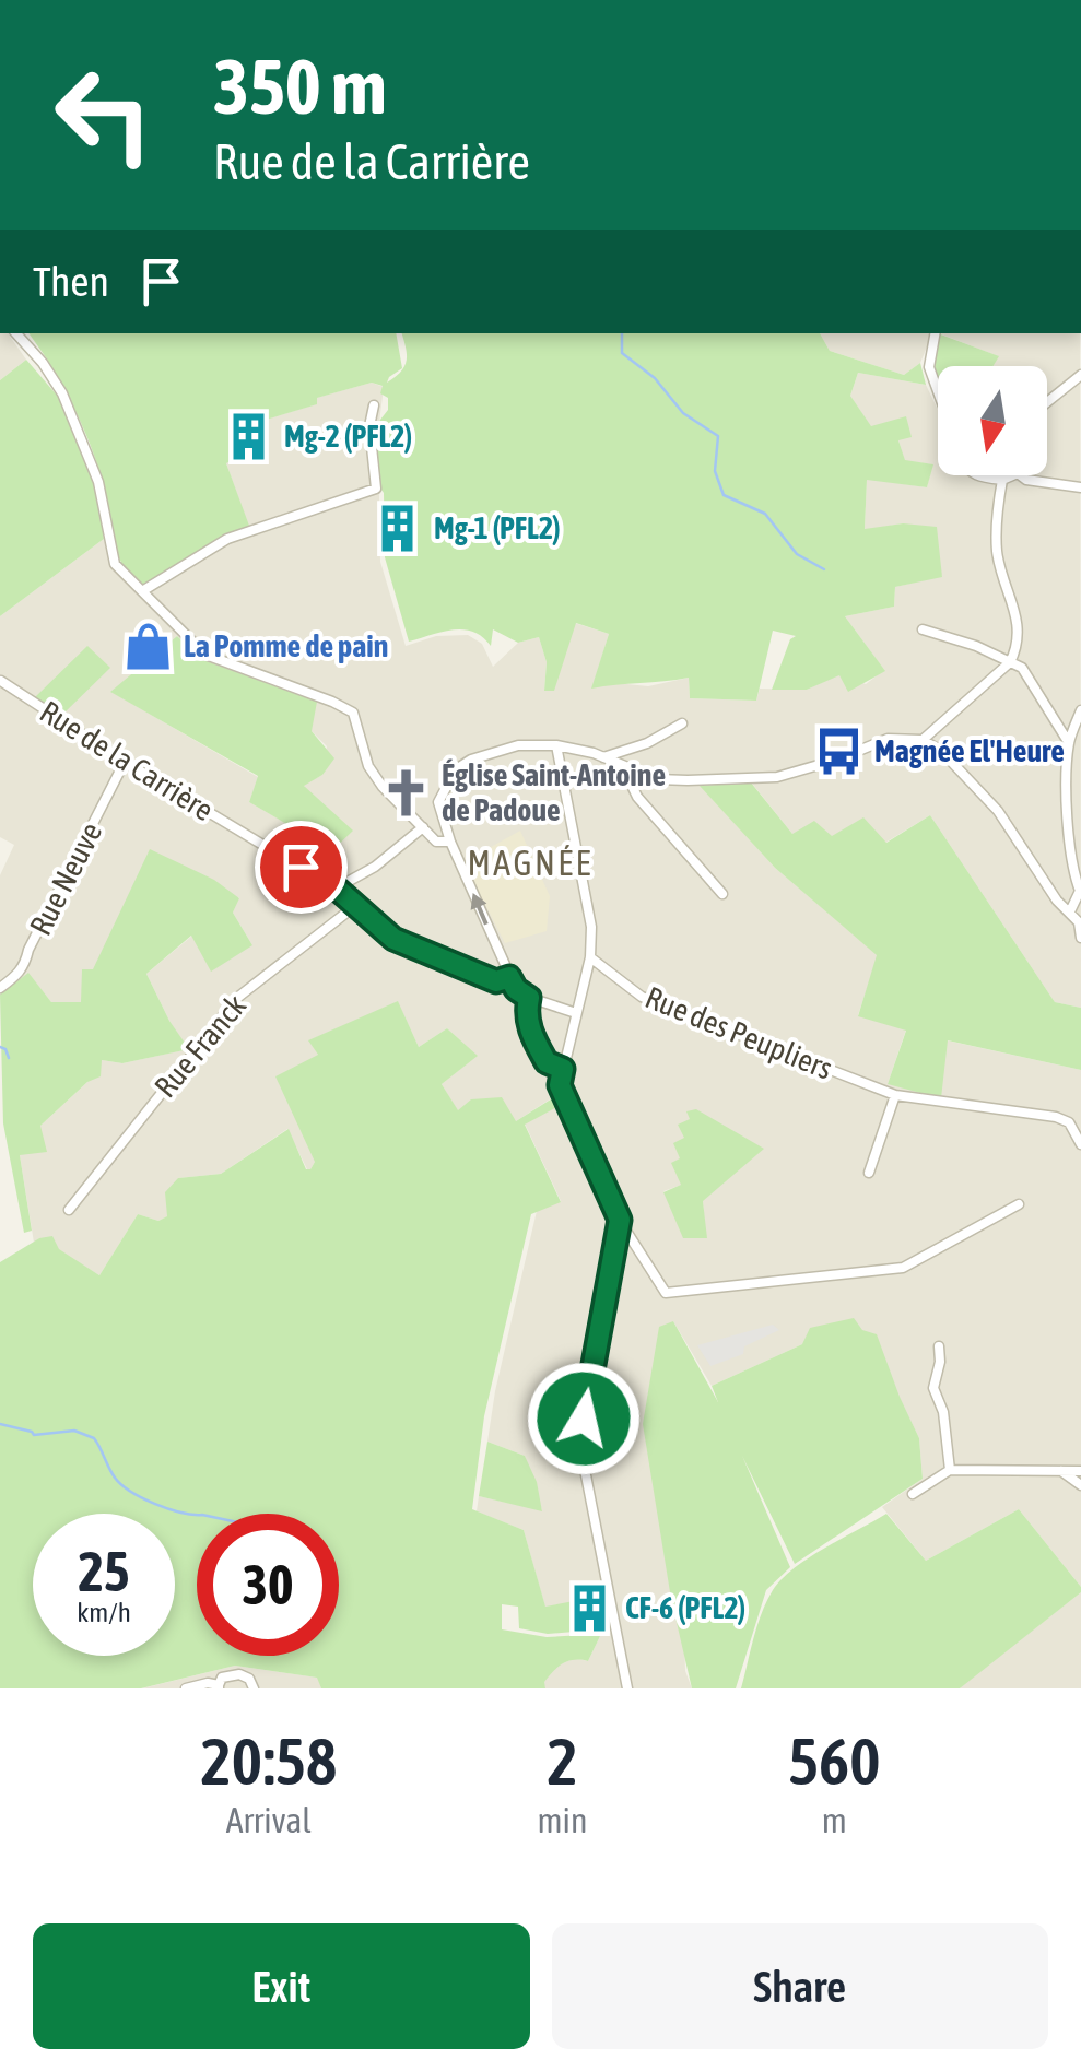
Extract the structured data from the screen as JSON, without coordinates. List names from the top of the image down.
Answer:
{
  "streets": {
    "street": [
      "Rue de la Carrière",
      "Rue Neuve",
      "Rue des Peupliers",
      "Rue Franck"
    ]
  },
  "crossings": [
    ["Rue de la Carrière", "Rue Neuve"],
    ["Rue de la Carrière", "Rue Franck"]
  ],
  "districts": ["MAGNÉE"],
  "places": {
    "building": ["Mg-2 (PFL2)", "Mg-1 (PFL2)", "CF-6 (PFL2)"],
    "shop": ["La Pomme de pain"],
    "bus stop": ["Magnée El'Heure"],
    "church": ["Église Saint-Antoine de Padoue"]
  },
  "north": "bottom",
  "page": {
    "turn": ["350 m", "Rue de la Carrière"],
    "then": "Then",
    "speed": "25 km/h",
    "limit": "30",
    "eta": [
      "20:58",
      "Arrival",
      "2",
      "min",
      "560",
      "m"
    ],
    "buttons": ["Exit", "Share"]
  }
}
